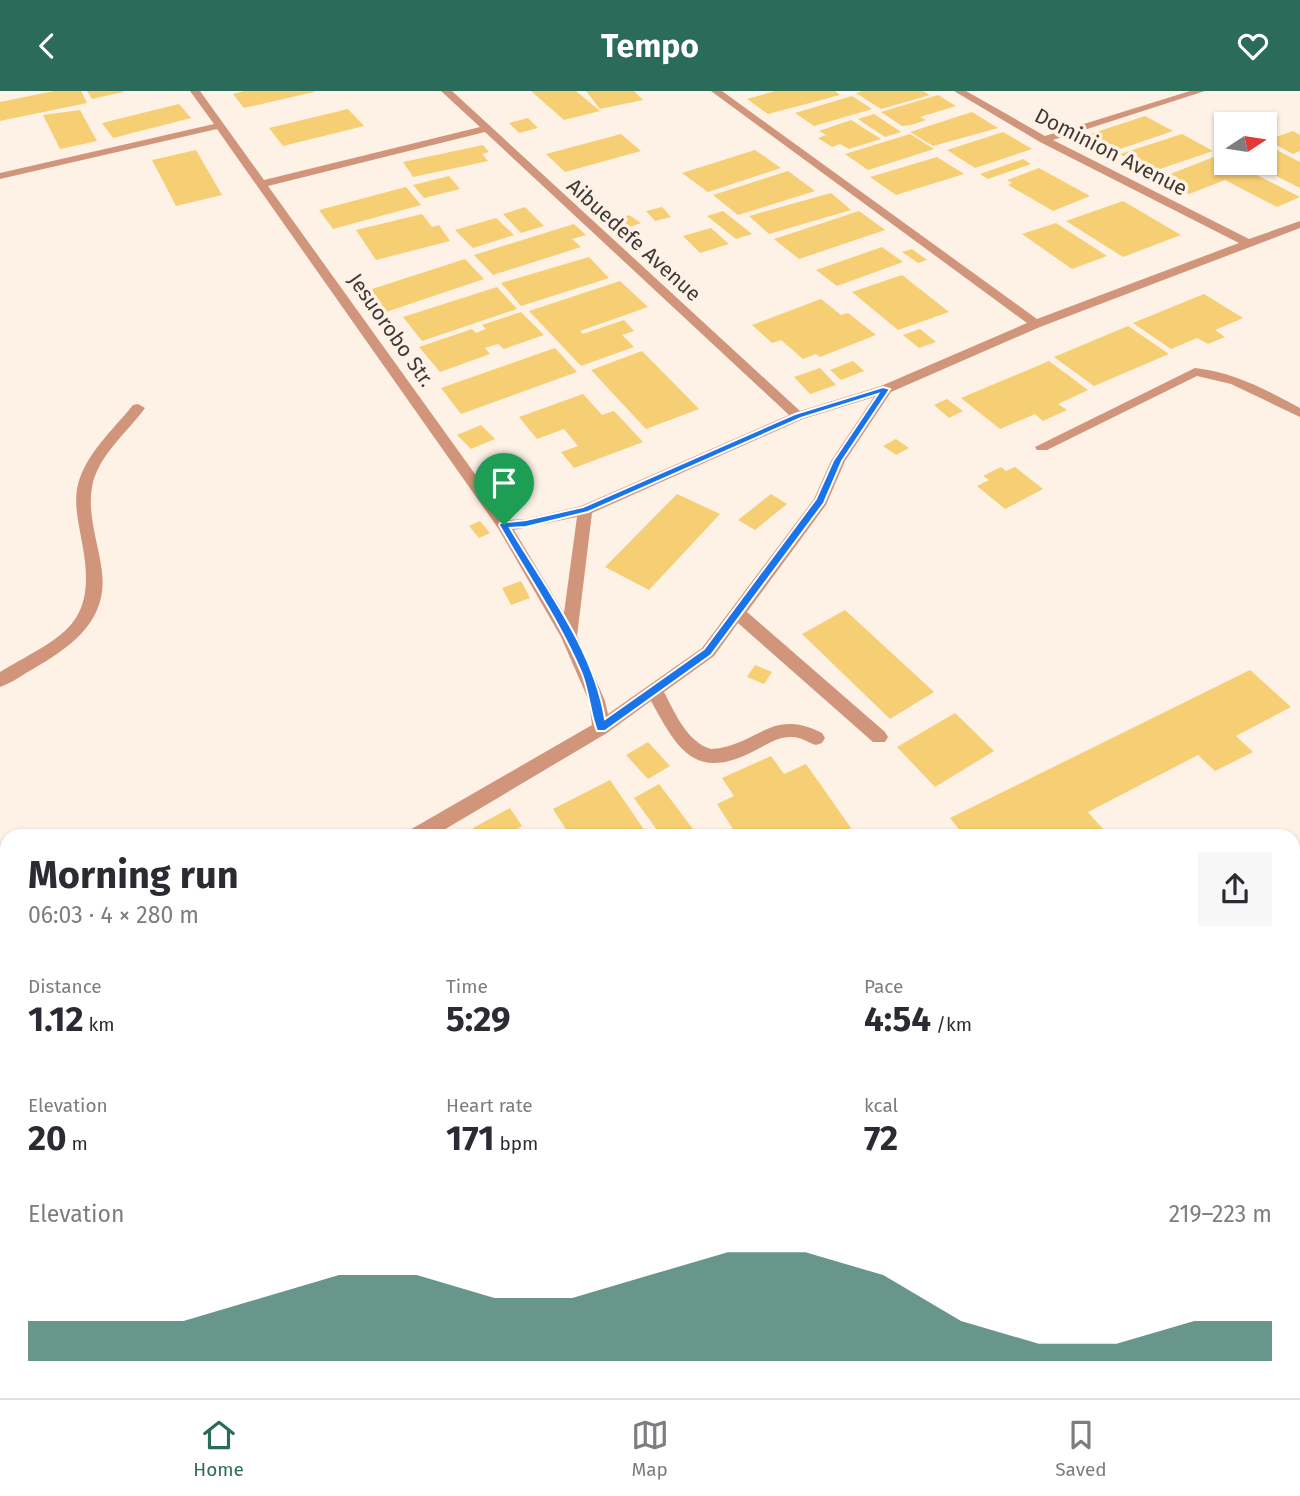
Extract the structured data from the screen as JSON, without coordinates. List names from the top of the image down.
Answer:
{
  "streets": {
    "street": ["Dominion Avenue", "Aibuedefe Avenue", "Jesuorobo Str."]
  },
  "north": "right",
  "page": {
    "header": "Tempo",
    "heading": ["Morning run", "06:03 · 4 × 280 m"],
    "stats": [
      ["Distance", "1.12 km"],
      ["Time", "5:29"],
      ["Pace", "4:54 /km"],
      ["Elevation", "20 m"],
      ["Heart rate", "171 bpm"],
      ["kcal", "72"]
    ],
    "chart": ["Elevation", "219–223 m"],
    "tabs": ["Home", "Map", "Saved"]
  }
}
